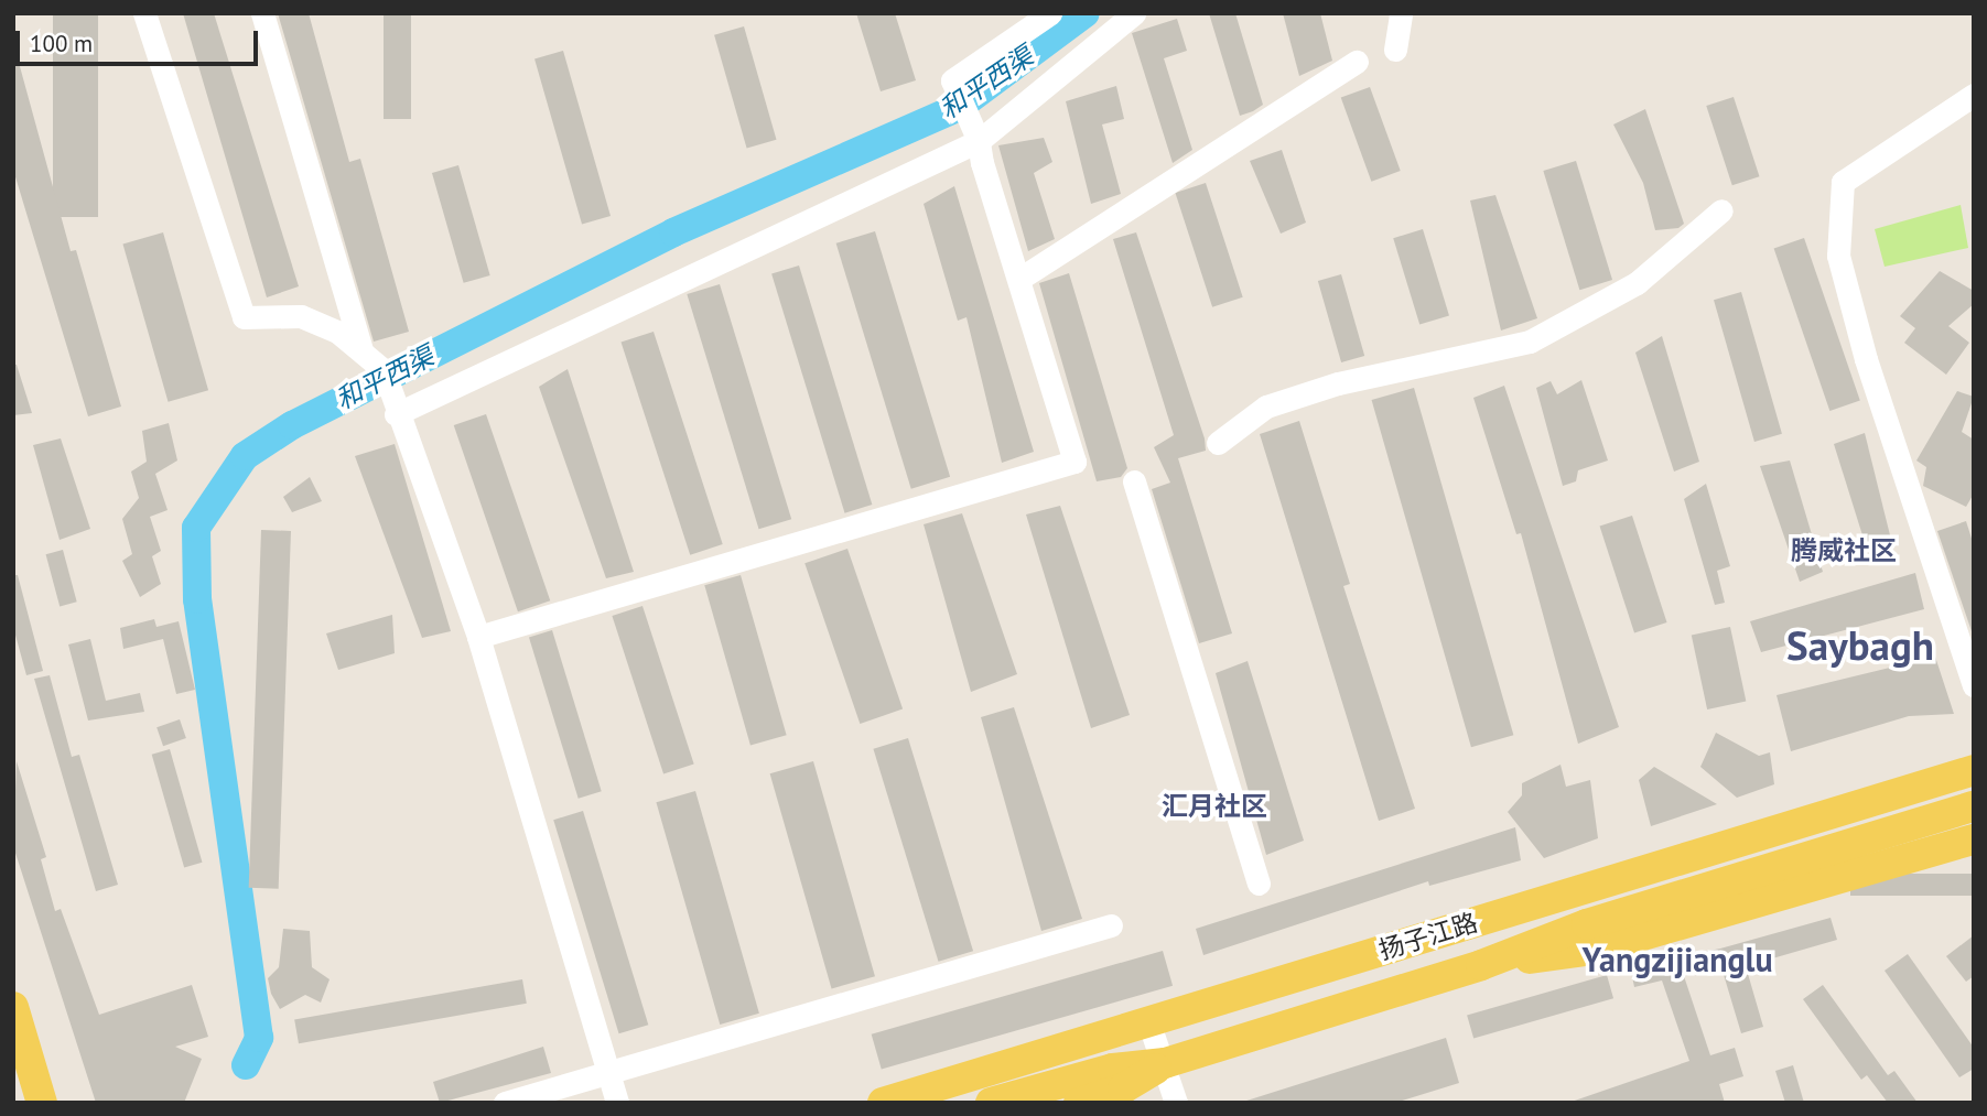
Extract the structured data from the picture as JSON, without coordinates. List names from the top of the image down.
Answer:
{
  "streets": {
    "main road": ["扬子江路"]
  },
  "districts": [
    "腾威社区",
    "Saybagh",
    "汇月社区",
    "Yangzijianglu"
  ],
  "water": ["和平西渠"],
  "scale_bar": "100 m"
}
